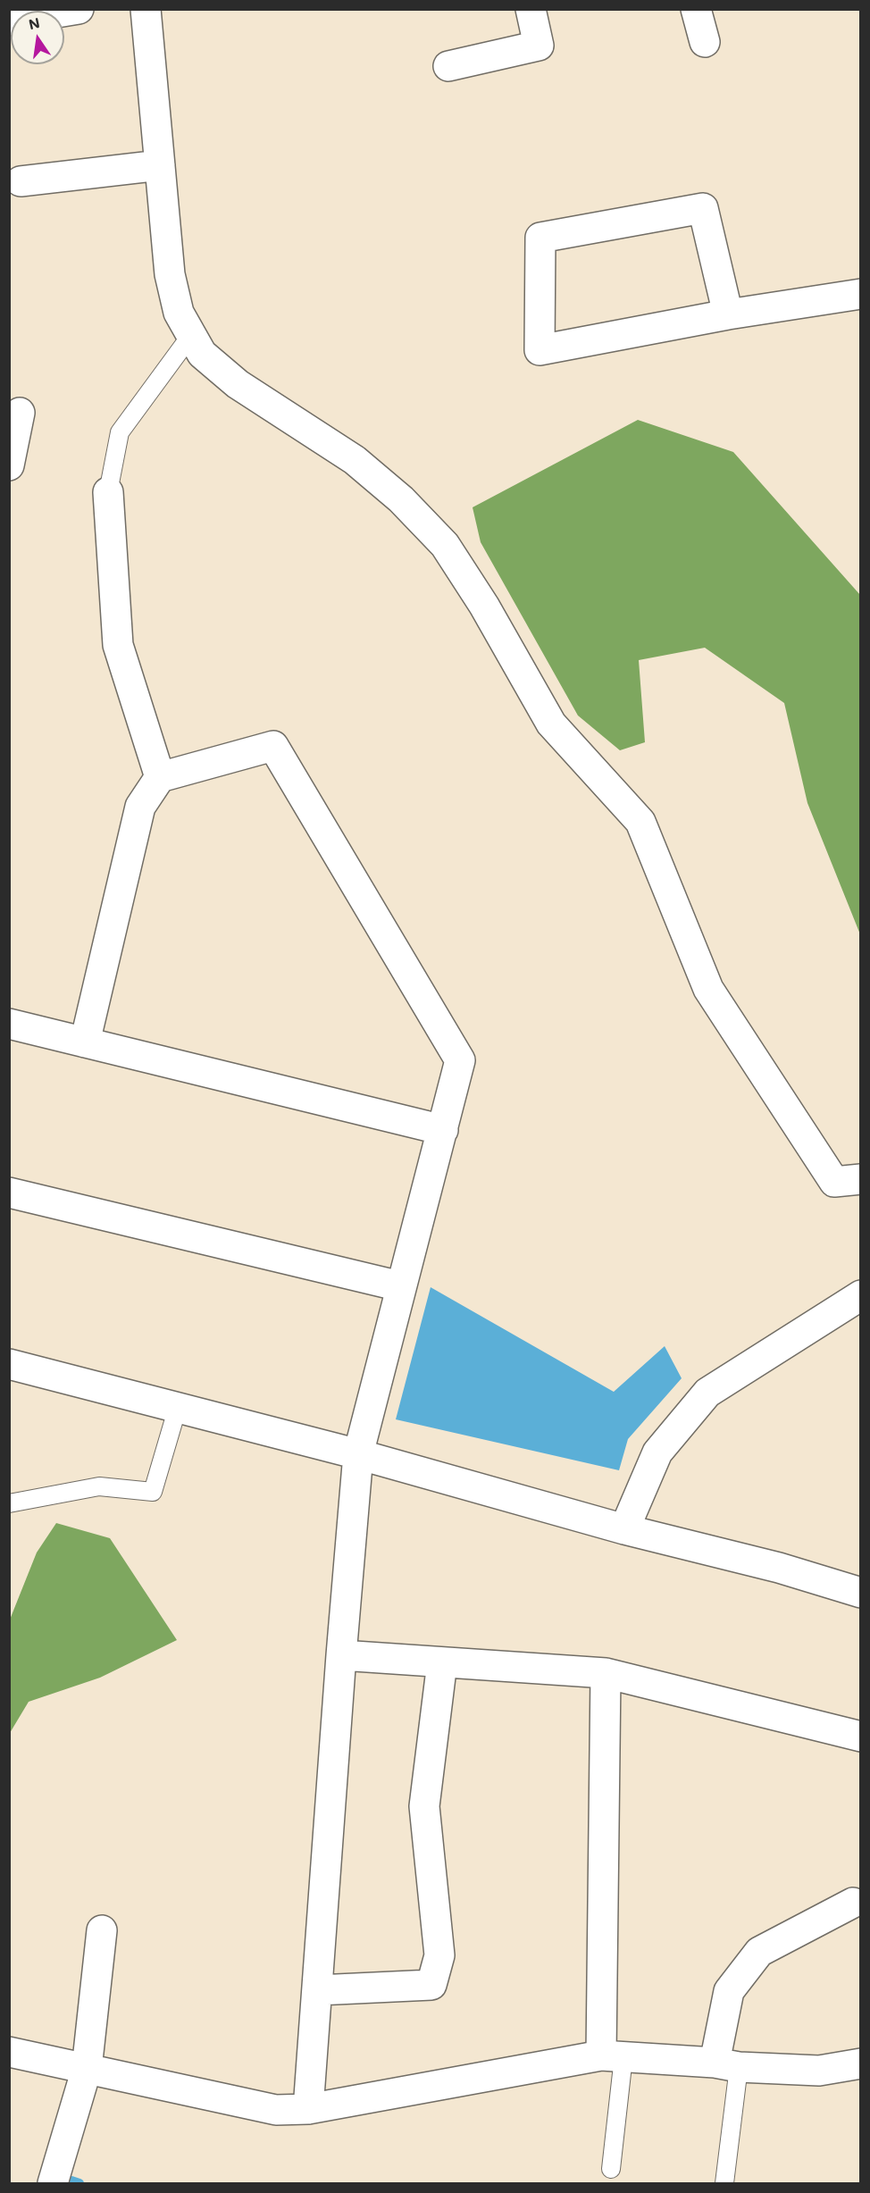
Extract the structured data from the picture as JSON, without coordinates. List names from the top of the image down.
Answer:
{
  "north": "top"
}
